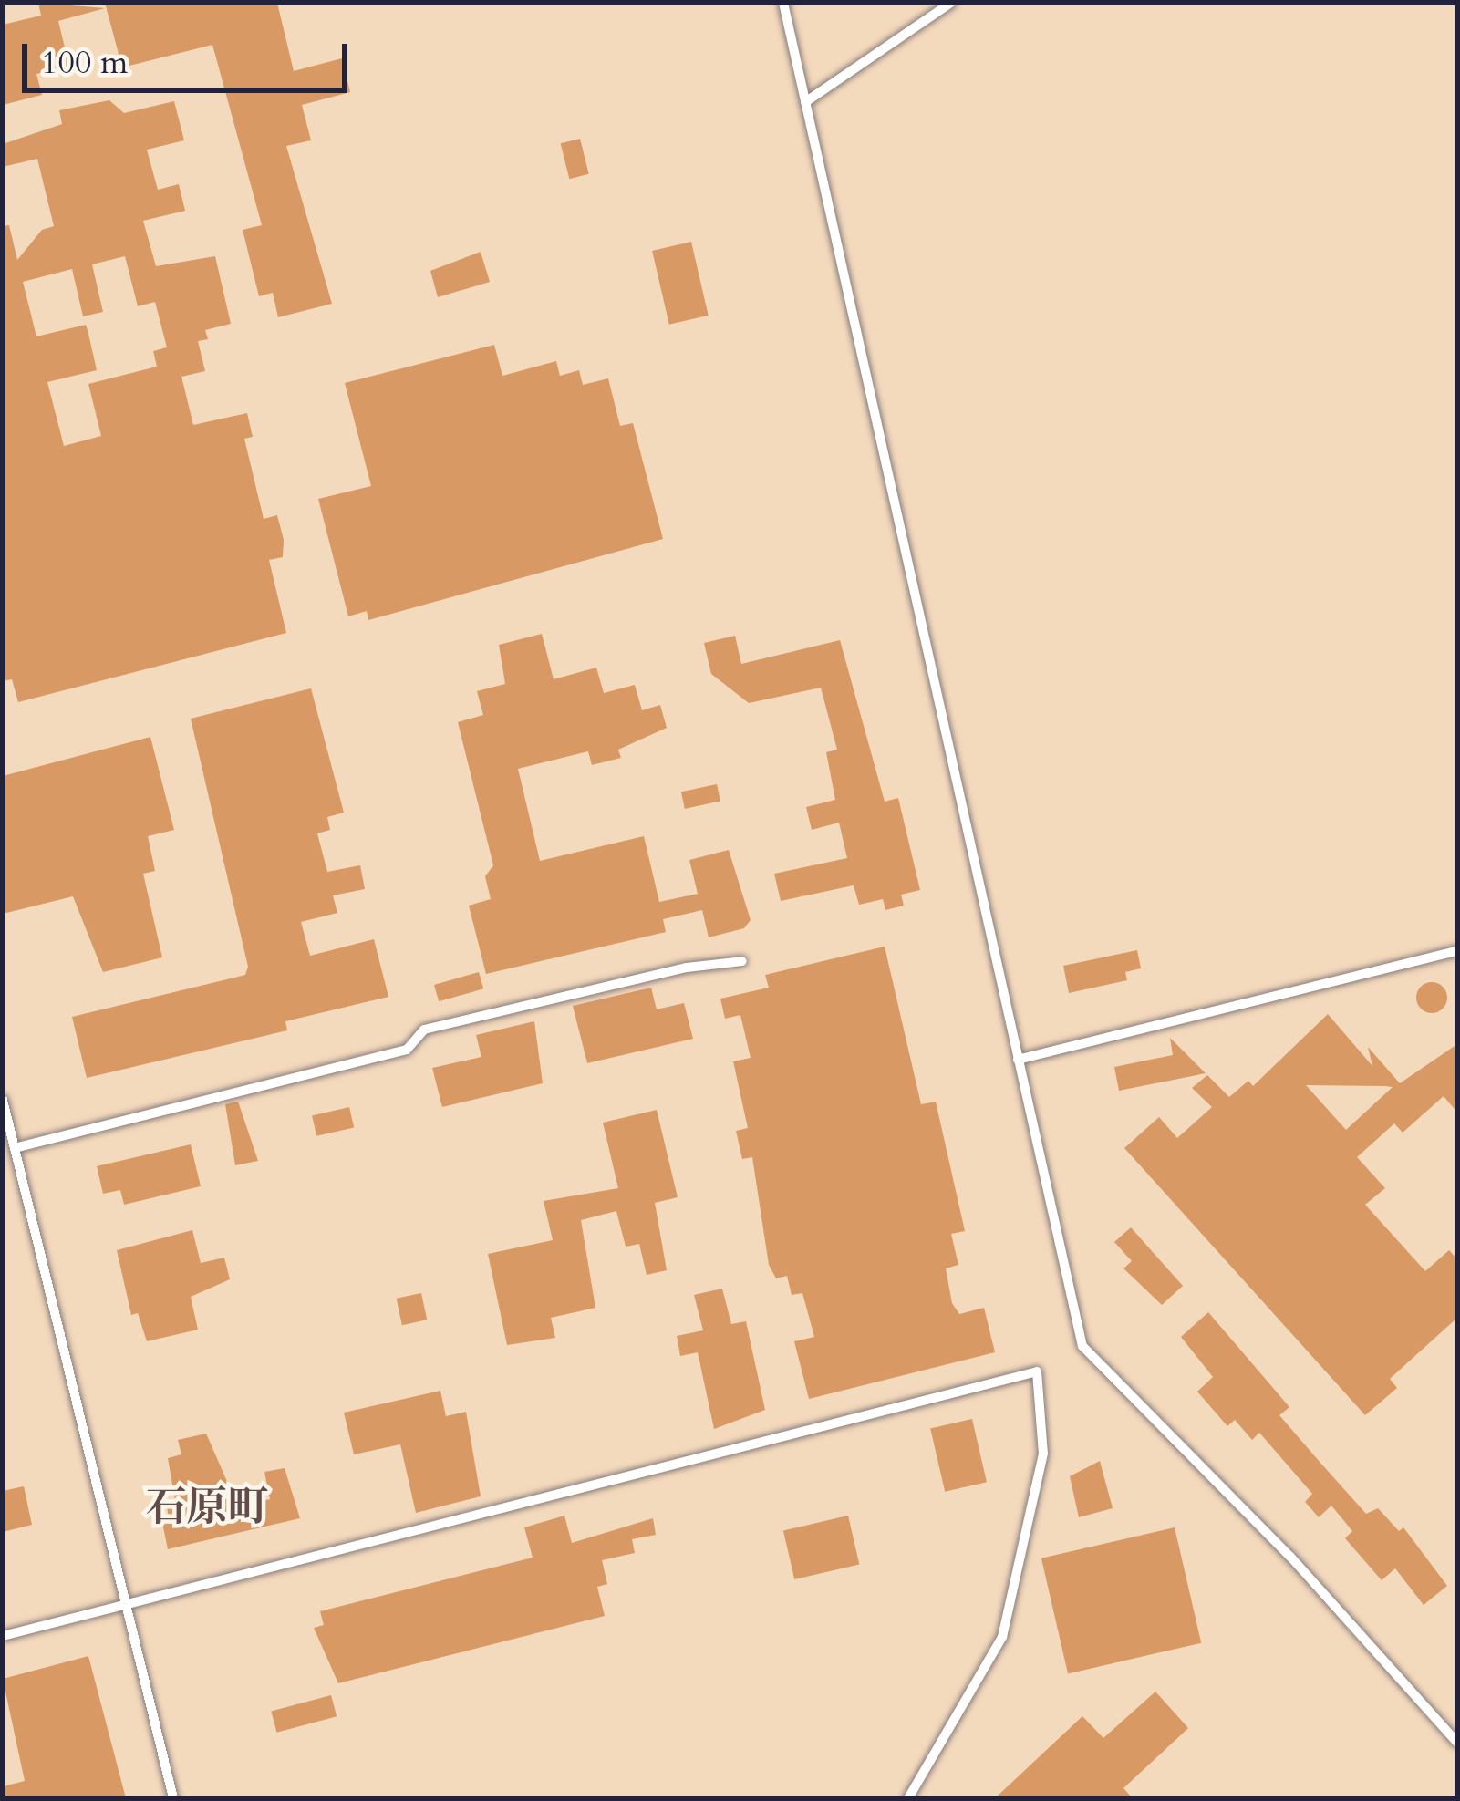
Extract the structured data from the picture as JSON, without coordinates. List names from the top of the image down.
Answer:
{
  "districts": ["石原町"],
  "scale_bar": "100 m"
}
